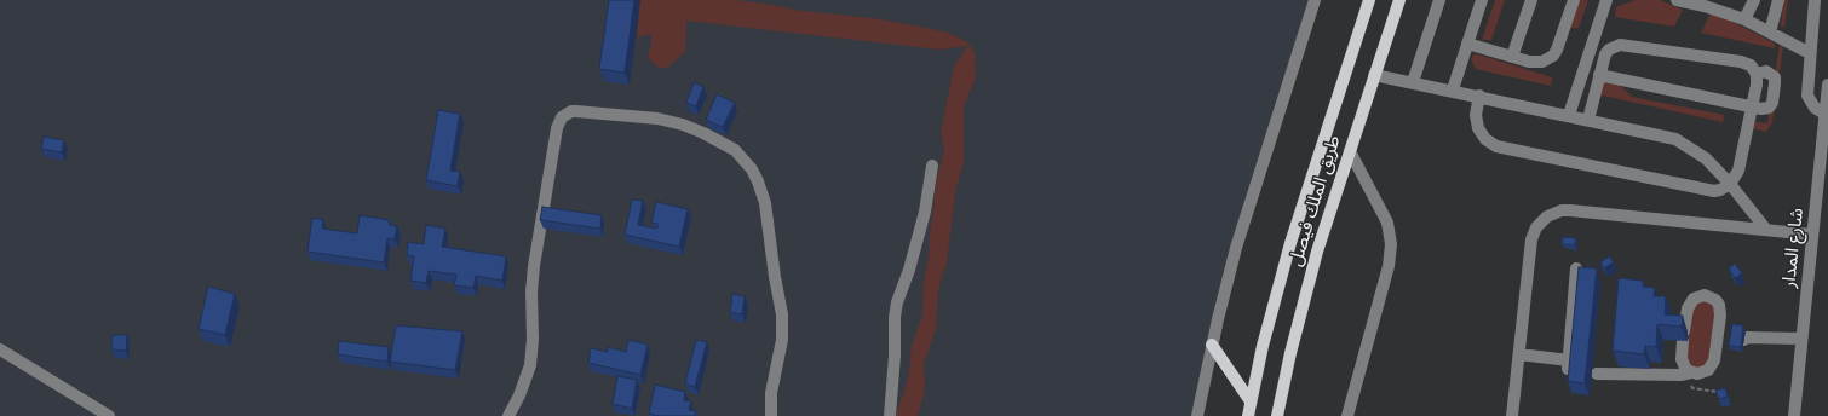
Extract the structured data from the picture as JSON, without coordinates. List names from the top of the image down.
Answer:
{
  "streets": {
    "main road": ["طريق الملك فيصل"],
    "street": ["شارع المدار"]
  }
}
